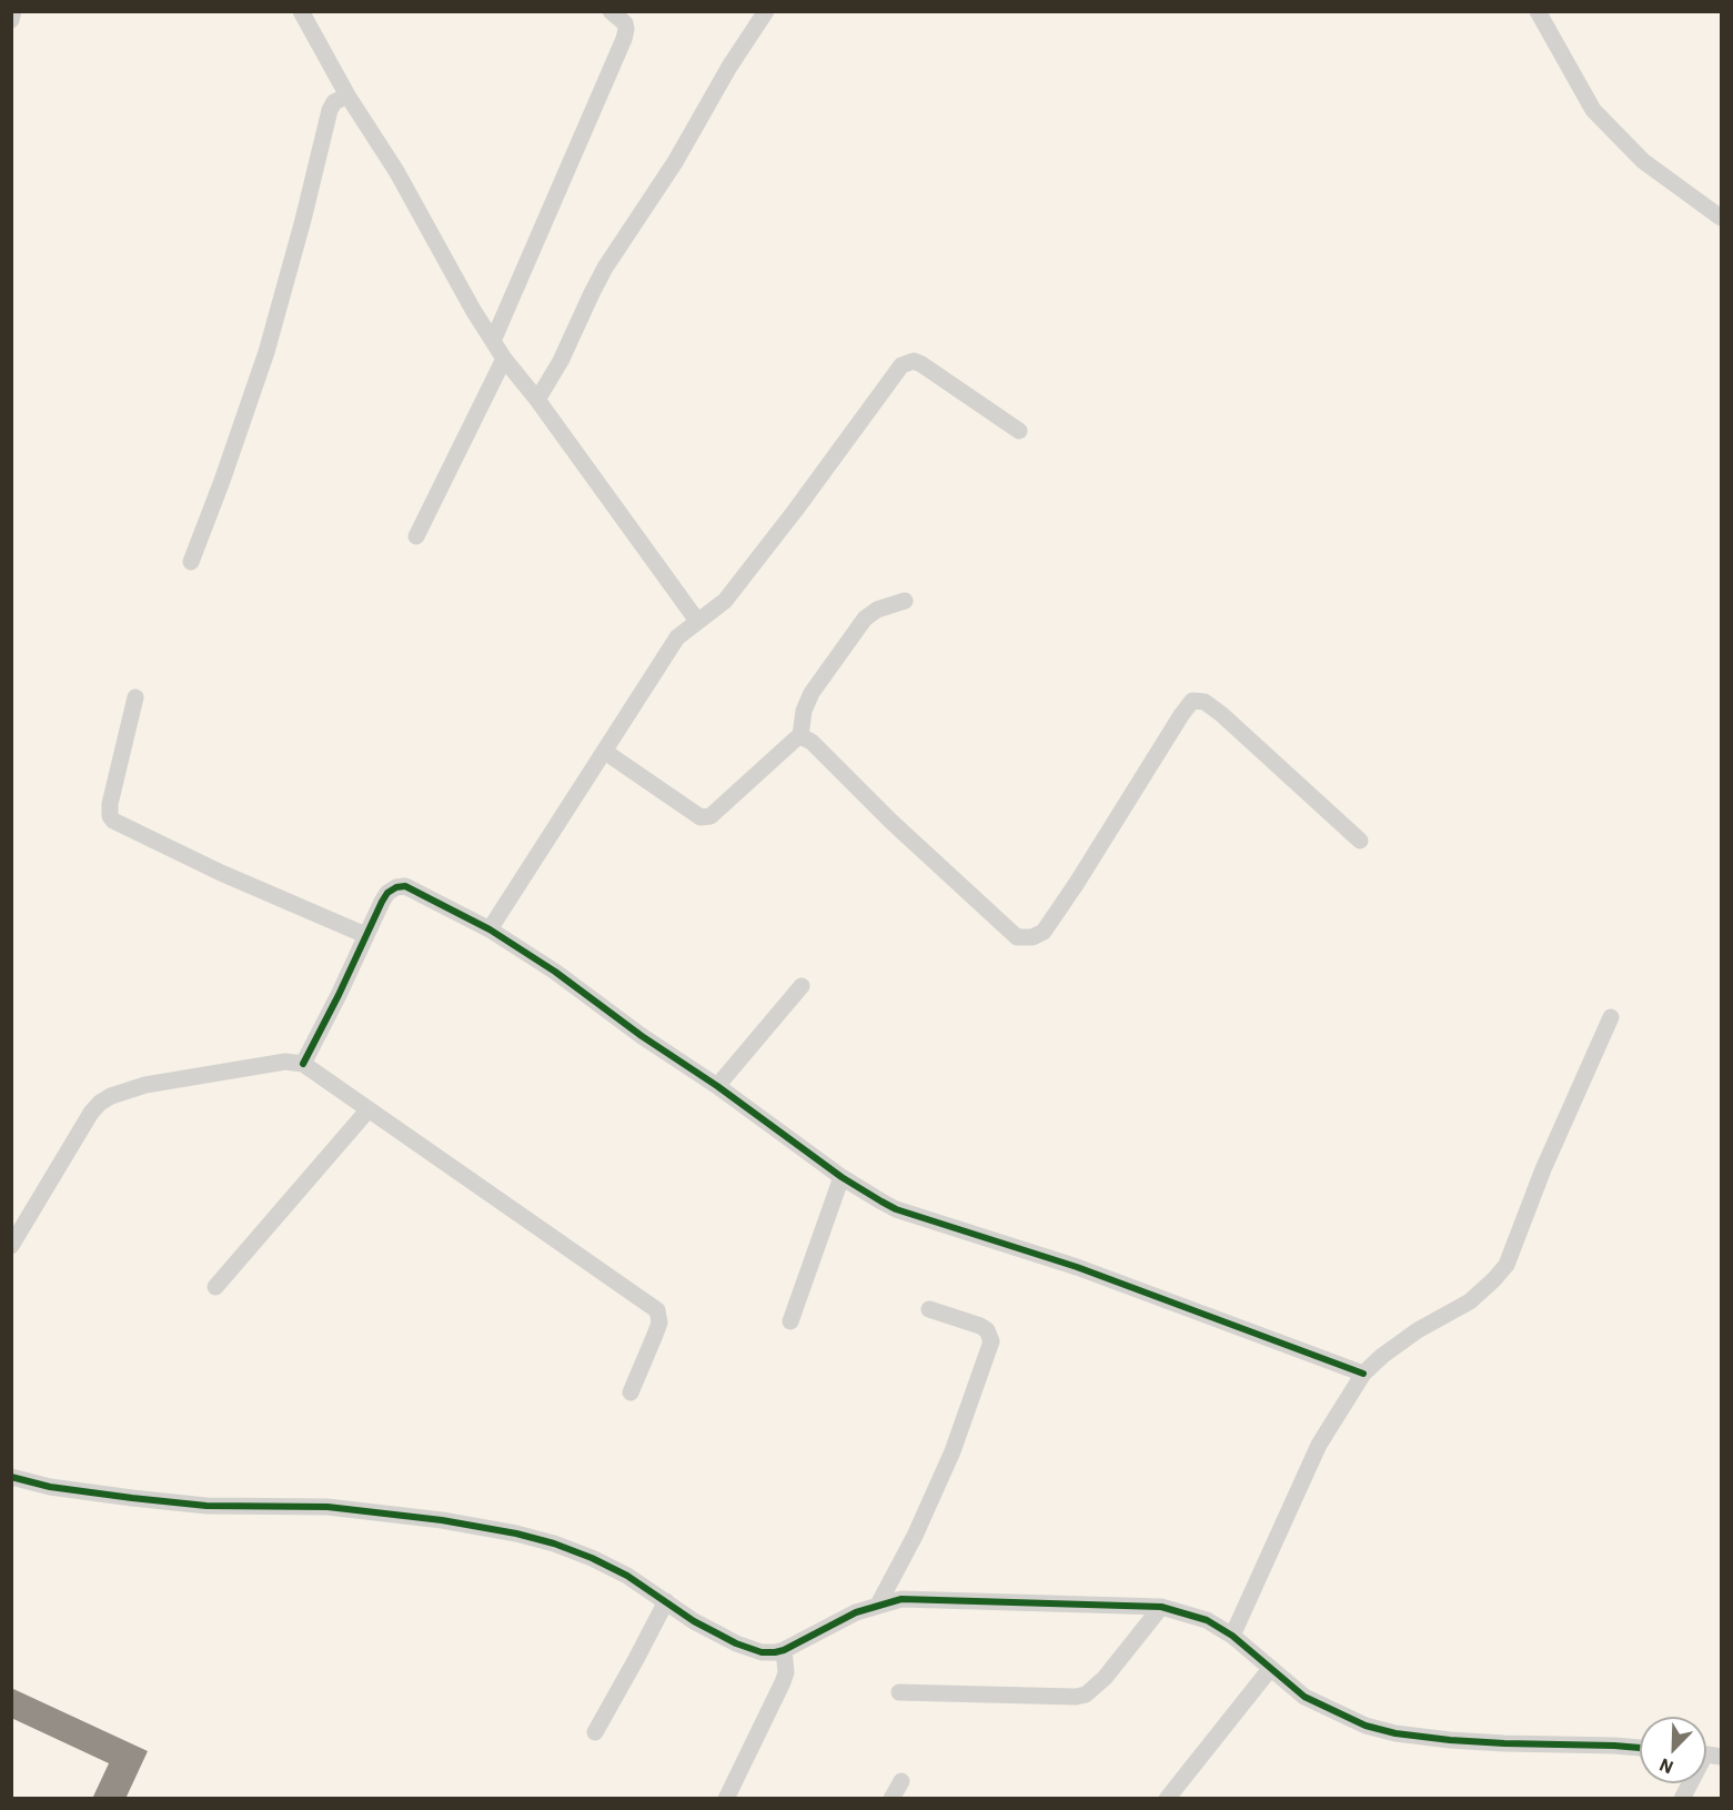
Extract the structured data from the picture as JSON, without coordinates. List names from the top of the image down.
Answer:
{
  "north": "bottom left"
}
